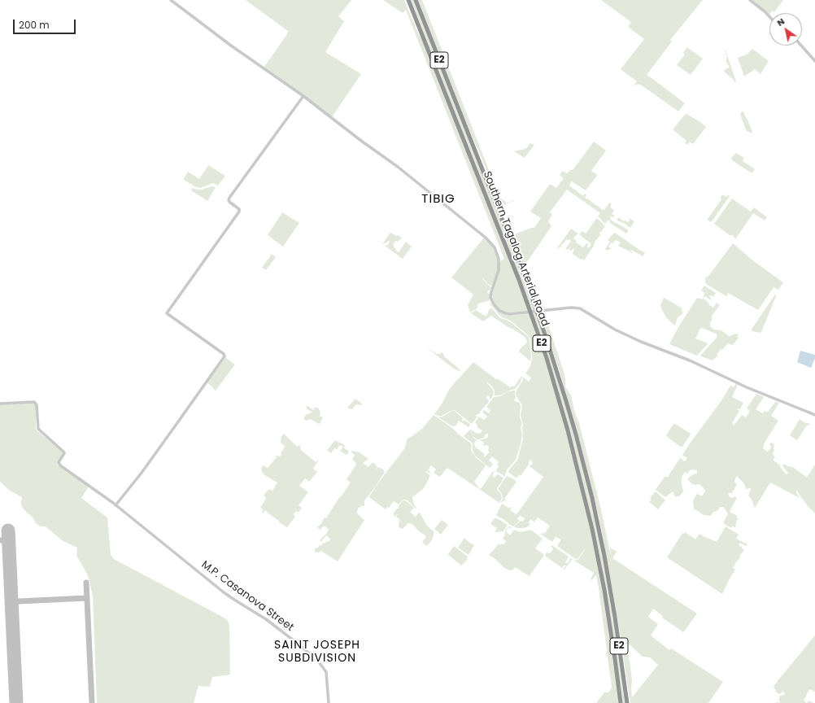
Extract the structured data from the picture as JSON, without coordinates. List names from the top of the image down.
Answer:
{
  "streets": {
    "highway": ["E2", "Southern Tagalog Arterial Road"],
    "street": ["M.P. Casanova Street"]
  },
  "districts": ["TIBIG", "SAINT JOSEPH SUBDIVISION"],
  "scale_bar": "200 m",
  "north": "top left"
}
